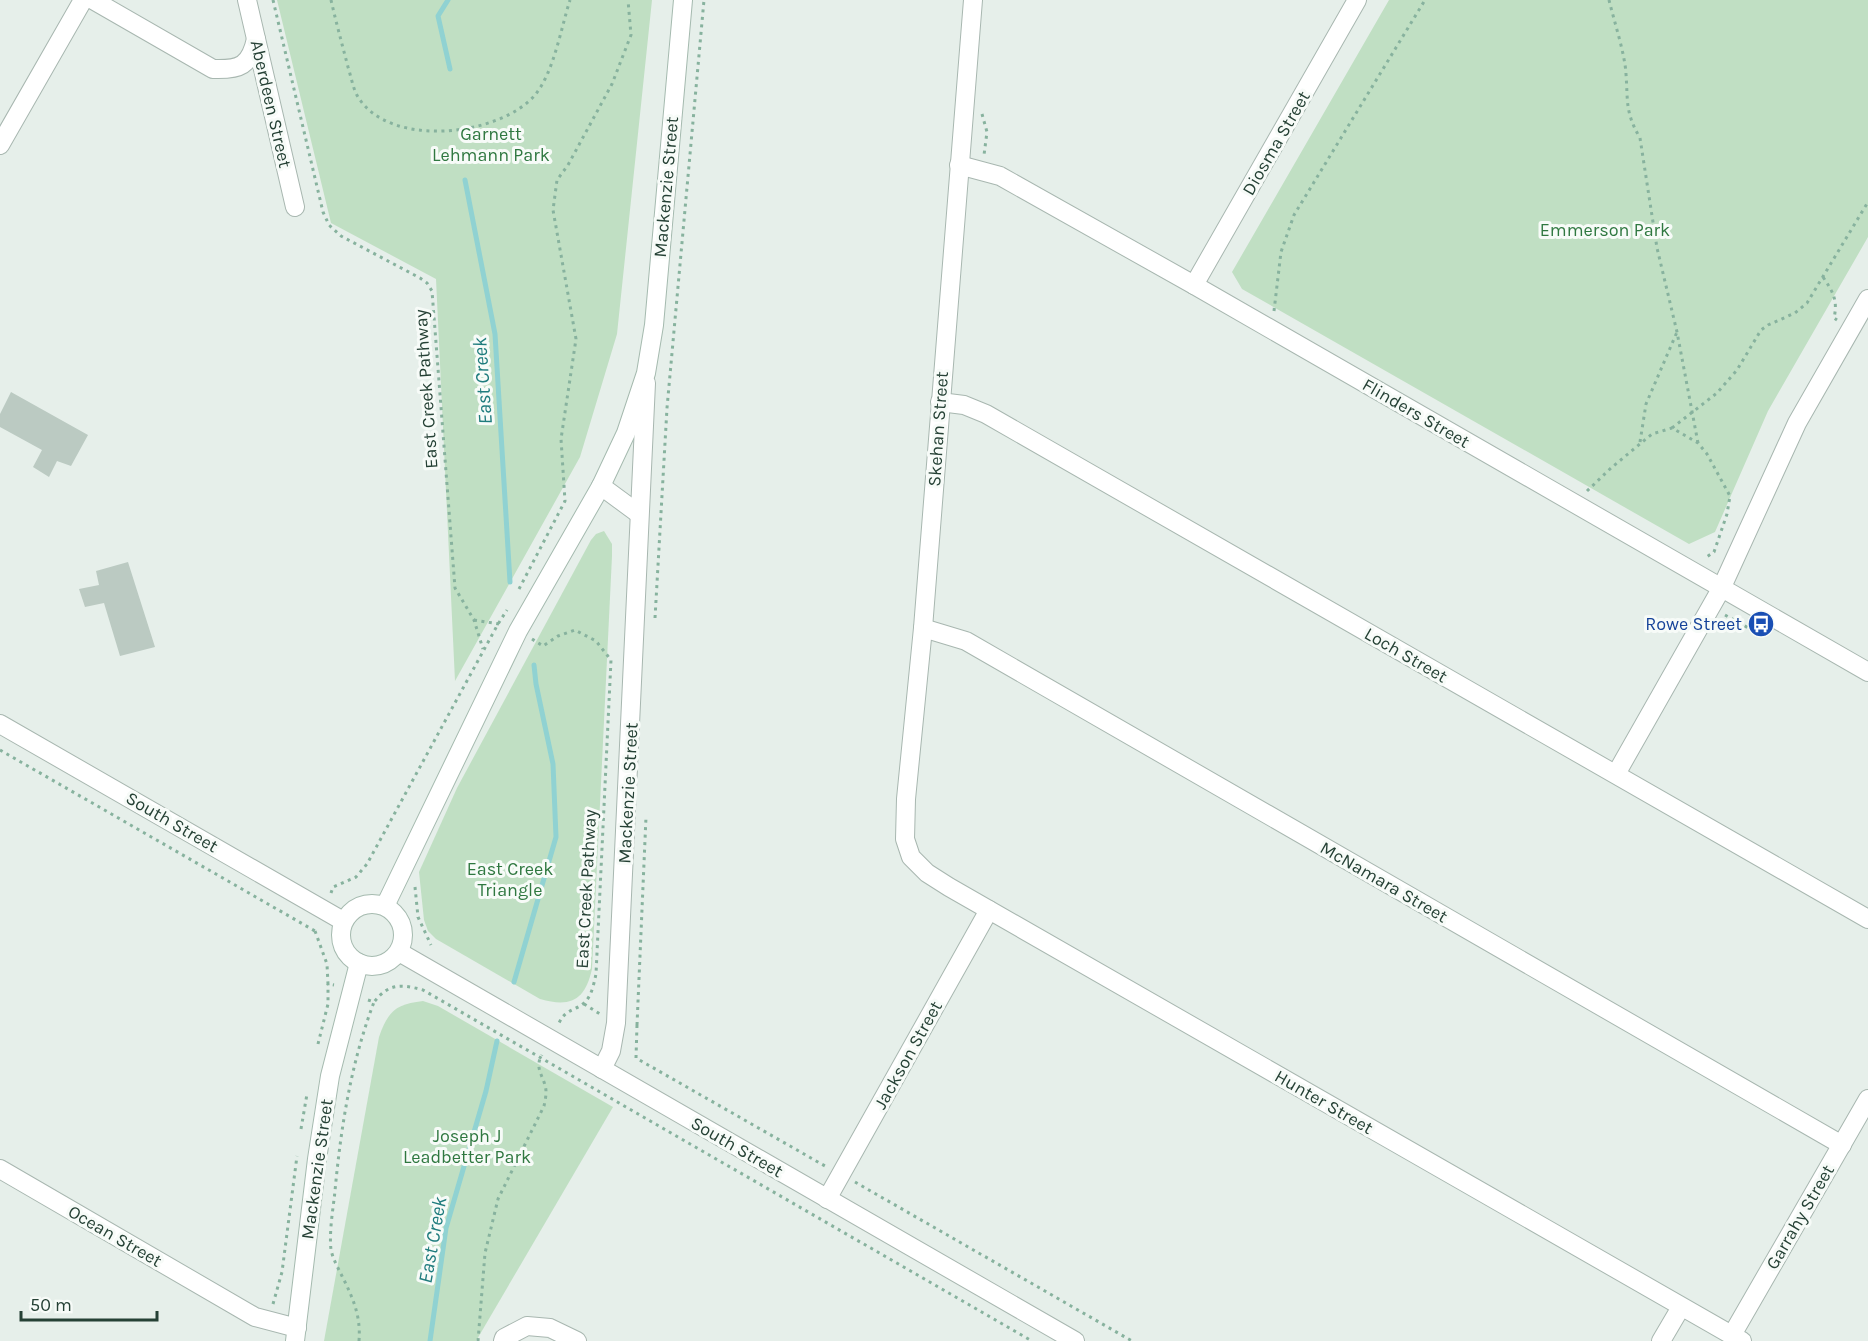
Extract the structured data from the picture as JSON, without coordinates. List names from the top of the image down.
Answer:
{
  "streets": {
    "street": [
      "Aberdeen Street",
      "Diosma Street",
      "Mackenzie Street",
      "Flinders Street",
      "Skehan Street",
      "Loch Street",
      "South Street",
      "McNamara Street",
      "Jackson Street",
      "Hunter Street",
      "Garrahy Street",
      "Ocean Street"
    ],
    "path": ["East Creek Pathway"]
  },
  "crossings": [
    ["Diosma Street", "Flinders Street"],
    ["Mackenzie Street", "East Creek Pathway"],
    ["Mackenzie Street", "South Street"],
    ["Mackenzie Street", "Ocean Street"],
    ["East Creek Pathway", "South Street"],
    ["Flinders Street", "Skehan Street"],
    ["Skehan Street", "Loch Street"],
    ["Skehan Street", "McNamara Street"],
    ["Skehan Street", "Hunter Street"],
    ["South Street", "Jackson Street"],
    ["McNamara Street", "Garrahy Street"],
    ["Jackson Street", "Hunter Street"],
    ["Hunter Street", "Garrahy Street"]
  ],
  "water": ["East Creek"],
  "parks": [
    "Garnett Lehmann Park",
    "Emmerson Park",
    "East Creek Triangle",
    "Joseph J Leadbetter Park"
  ],
  "places": {
    "bus stop": ["Rowe Street"]
  },
  "scale_bar": "50 m"
}
